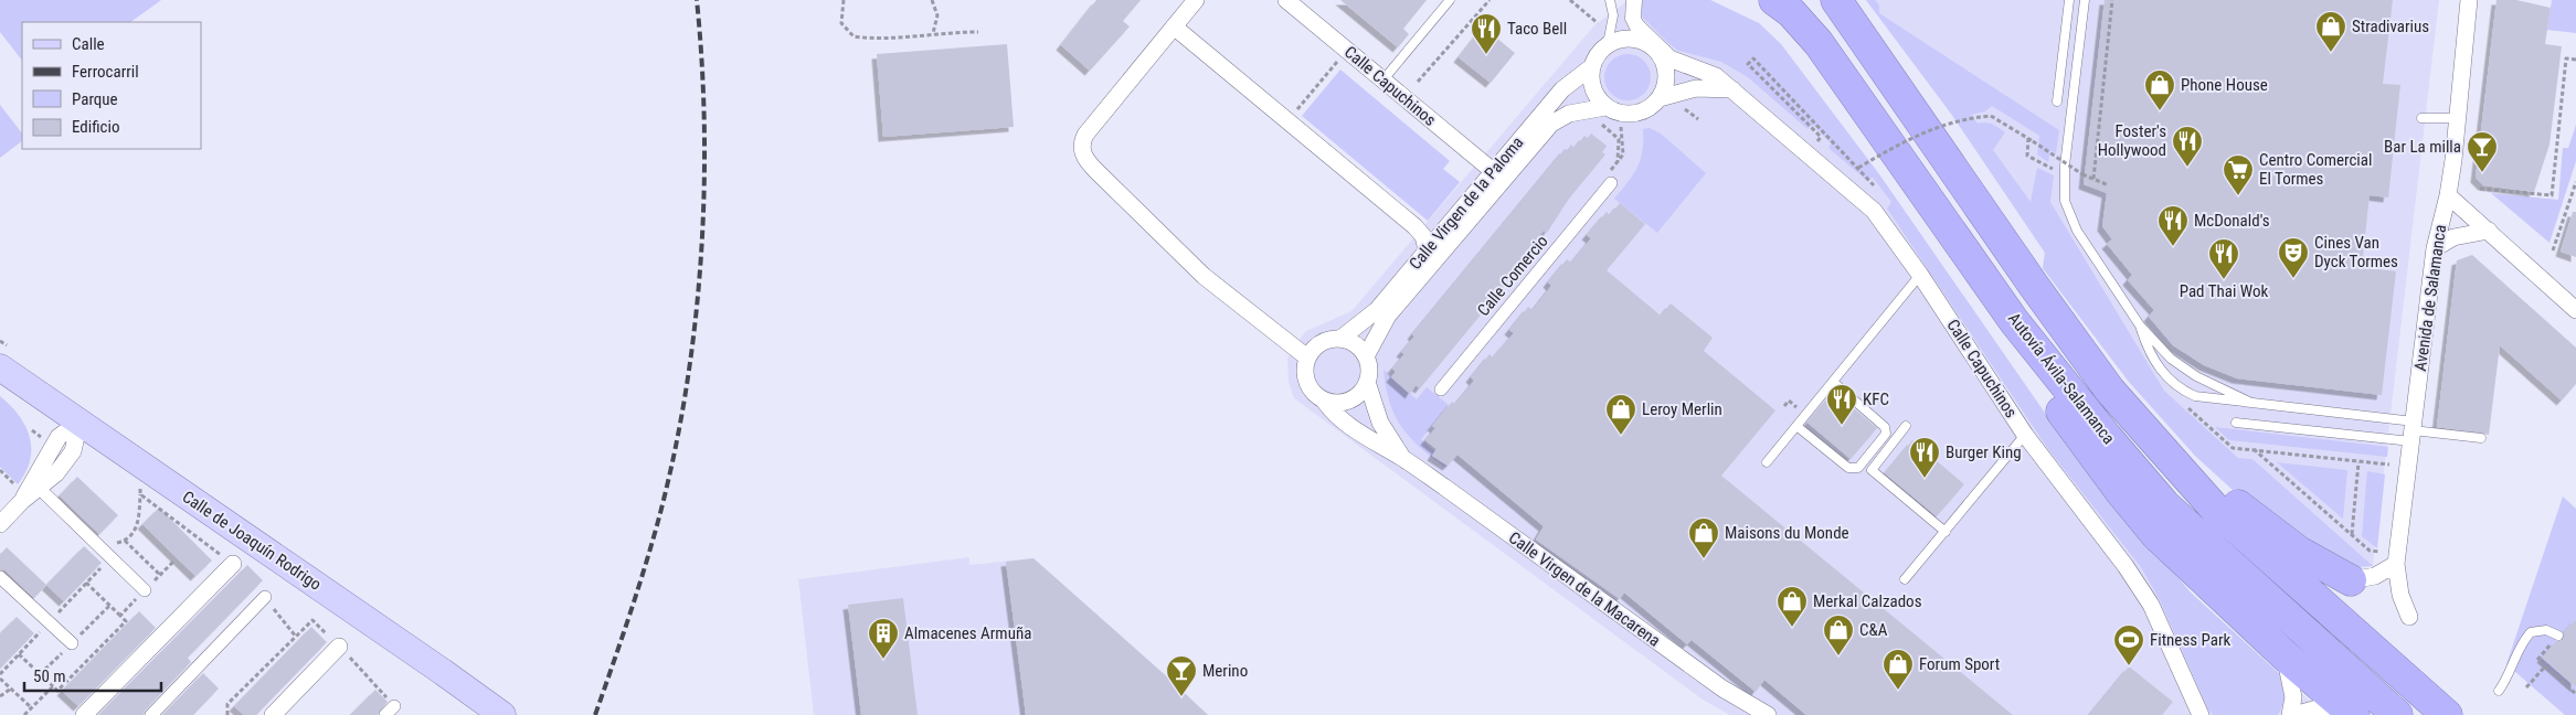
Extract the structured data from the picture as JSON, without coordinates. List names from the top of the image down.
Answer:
{
  "streets": {
    "highway": ["Autovía Ávila-Salamanca"],
    "main road": ["Calle de Joaquín Rodrigo"],
    "street": [
      "Calle Capuchinos",
      "Calle Virgen de la Paloma",
      "Calle Comercio",
      "Avenida de Salamanca",
      "Calle Virgen de la Macarena"
    ]
  },
  "crossings": [
    ["Calle Capuchinos", "Calle Virgen de la Paloma"],
    ["Calle Virgen de la Paloma", "Calle Virgen de la Macarena"]
  ],
  "places": {
    "shop": [
      "Stradivarius",
      "Phone House",
      "Leroy Merlin",
      "Maisons du Monde",
      "Merkal Calzados",
      "C&A",
      "Forum Sport"
    ],
    "restaurant": [
      "Taco Bell",
      "Foster's Hollywood",
      "McDonald's",
      "Pad Thai Wok",
      "KFC",
      "Burger King"
    ],
    "bar": ["Bar La milla", "Merino"],
    "supermarket": ["Centro Comercial El Tormes"],
    "theatre": ["Cines Van Dyck Tormes"],
    "building": ["Almacenes Armuña"],
    "sports": ["Fitness Park"]
  },
  "legend": [
    "Calle",
    "Ferrocarril",
    "Parque",
    "Edificio"
  ],
  "scale_bar": "50 m"
}
